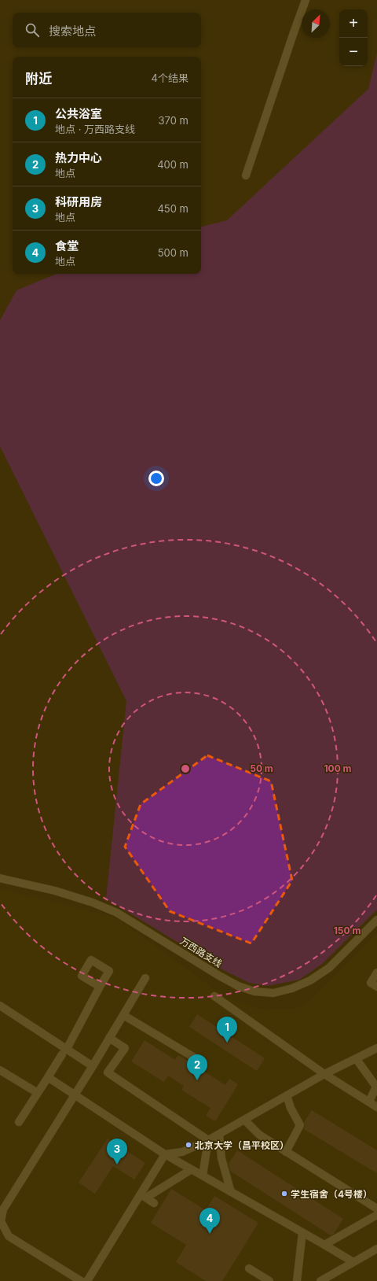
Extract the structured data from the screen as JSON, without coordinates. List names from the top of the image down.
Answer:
{
  "streets": {
    "street": ["万西路支线"]
  },
  "places": ["北京大学（昌平校区）", "学生宿舍（4号楼）"],
  "north": "top right",
  "page": {
    "map_buttons": ["+", "−"],
    "search": "搜索地点",
    "heading": ["附近", "4个结果"],
    "list": [
      {
        "mark": "1",
        "name": "公共浴室",
        "note": "地点 · 万西路支线",
        "value": "370 m"
      },
      {
        "mark": "2",
        "name": "热力中心",
        "note": "地点",
        "value": "400 m"
      },
      {
        "mark": "3",
        "name": "科研用房",
        "note": "地点",
        "value": "450 m"
      },
      {
        "mark": "4",
        "name": "食堂",
        "note": "地点",
        "value": "500 m"
      }
    ],
    "pins": [
      "1",
      "2",
      "3",
      "4"
    ]
  },
  "rings": ["50 m", "100 m", "150 m"]
}
